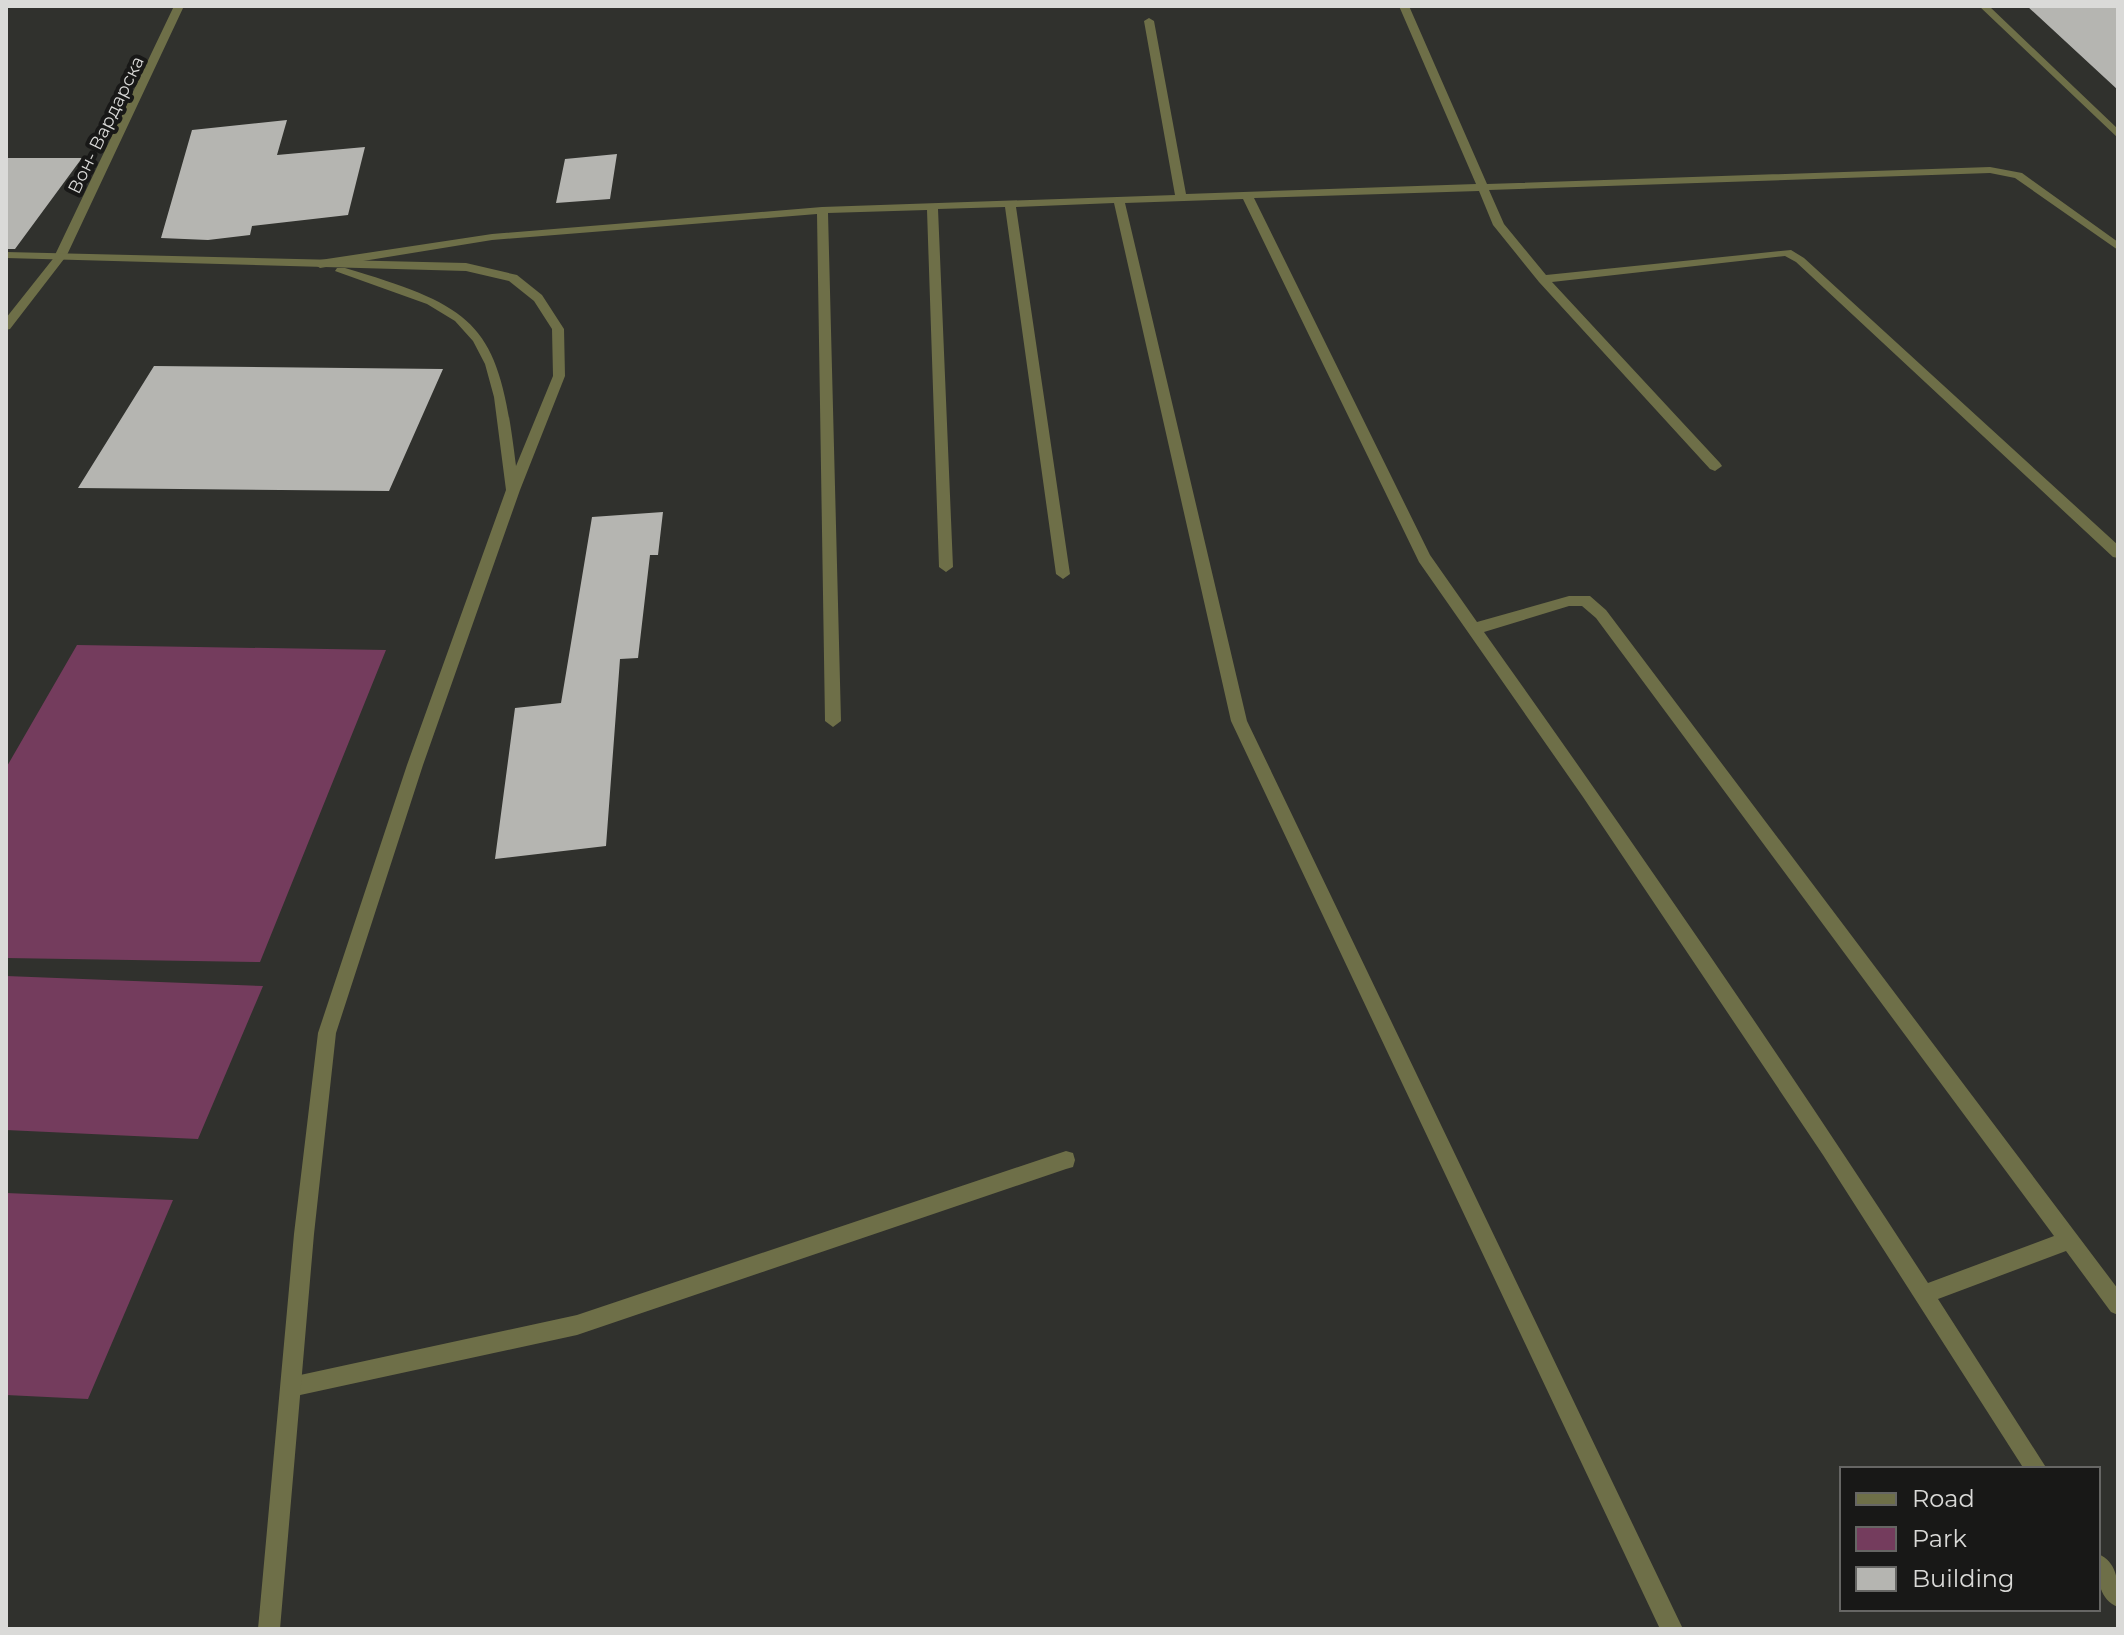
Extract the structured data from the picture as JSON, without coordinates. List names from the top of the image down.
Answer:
{
  "streets": {
    "street": ["Вон- Вардарска"]
  },
  "legend": ["Road", "Park", "Building"]
}
